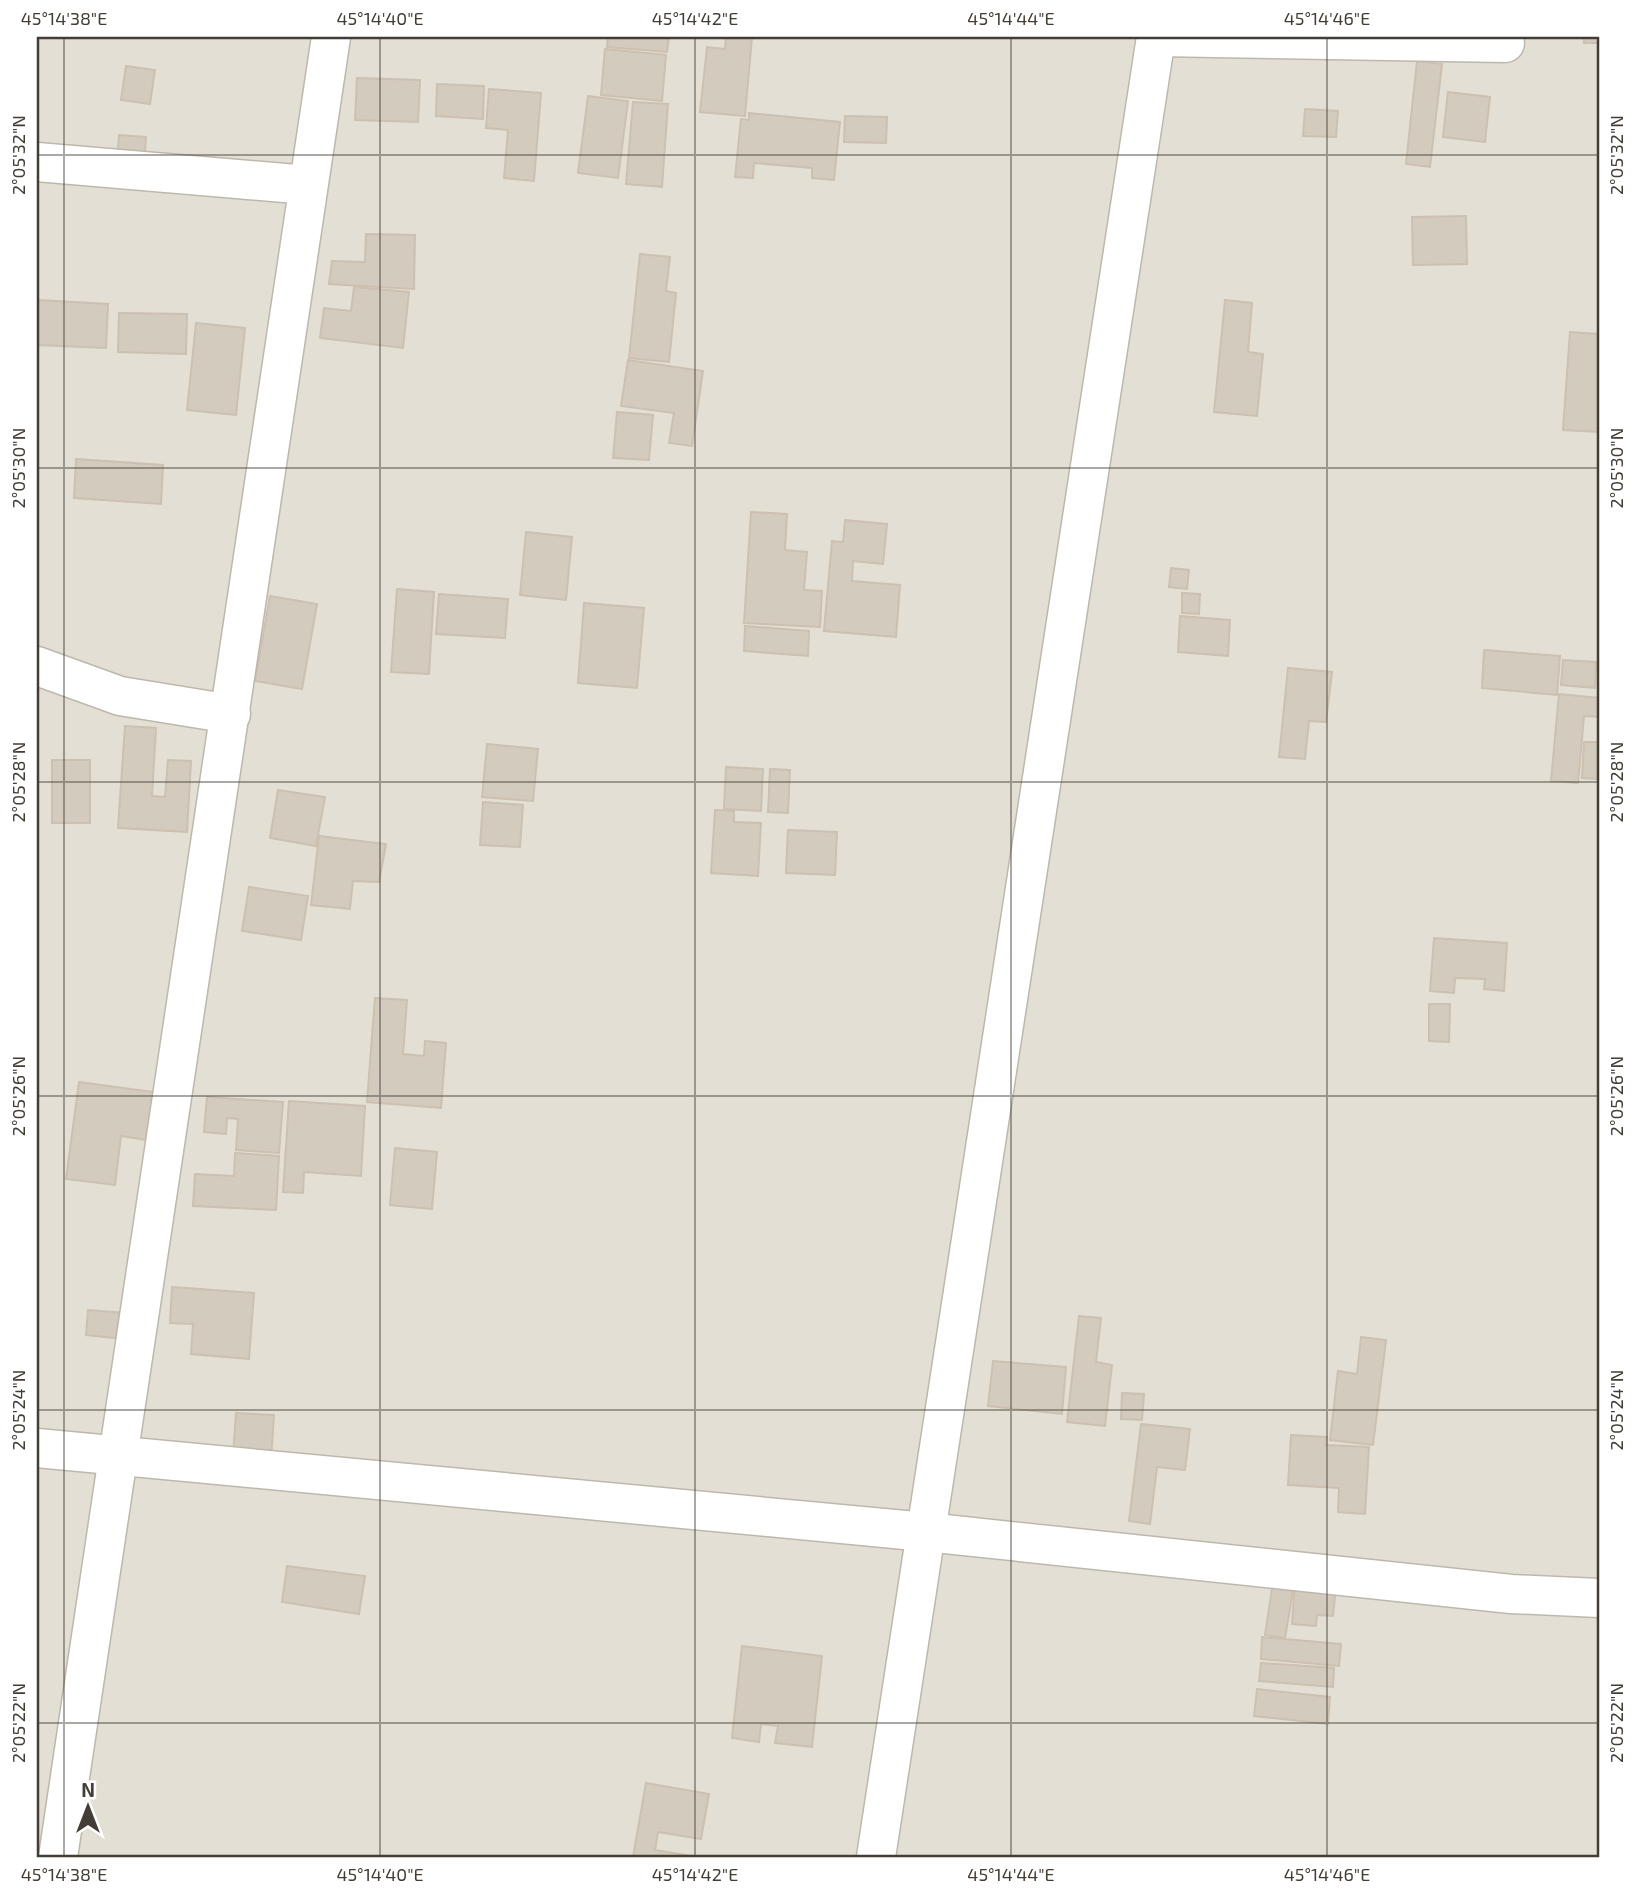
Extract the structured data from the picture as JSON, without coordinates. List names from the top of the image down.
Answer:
{
  "north": "top",
  "coordinates": [
    "45°14'38\"E",
    "45°14'40\"E",
    "45°14'42\"E",
    "45°14'44\"E",
    "45°14'46\"E",
    "2°05'32\"N",
    "2°05'30\"N",
    "2°05'28\"N",
    "2°05'26\"N",
    "2°05'24\"N",
    "2°05'22\"N"
  ]
}
